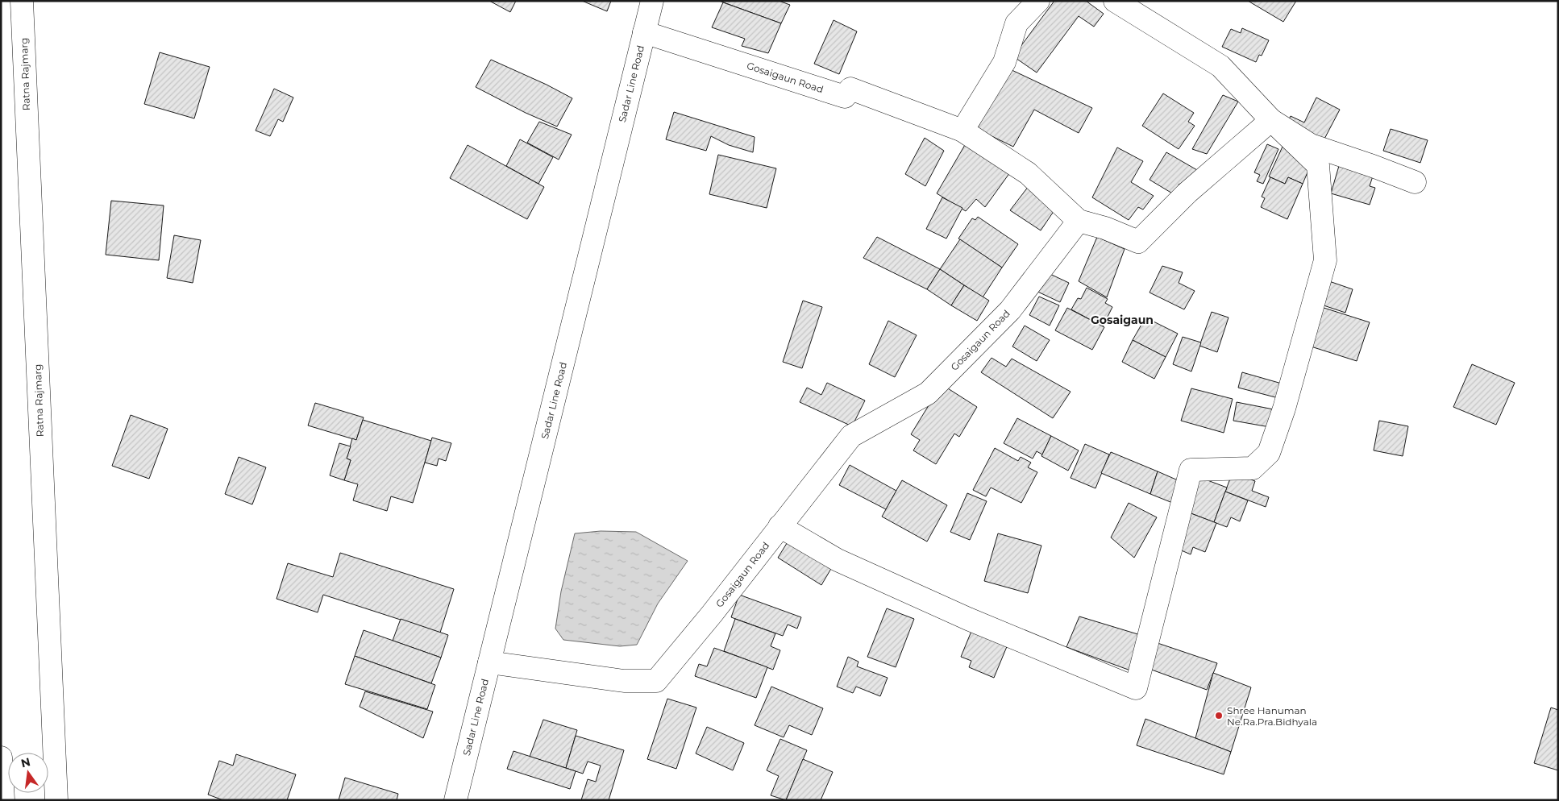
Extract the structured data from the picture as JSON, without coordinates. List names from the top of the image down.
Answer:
{
  "streets": {
    "main road": ["Ratna Rajmarg", "Gosaigaun Road", "Sadar Line Road"]
  },
  "crossings": [
    ["Gosaigaun Road", "Sadar Line Road"]
  ],
  "districts": ["Gosaigaun"],
  "places": ["Shree Hanuman Ne.Ra.Pra.Bidhyala"],
  "north": "top"
}
